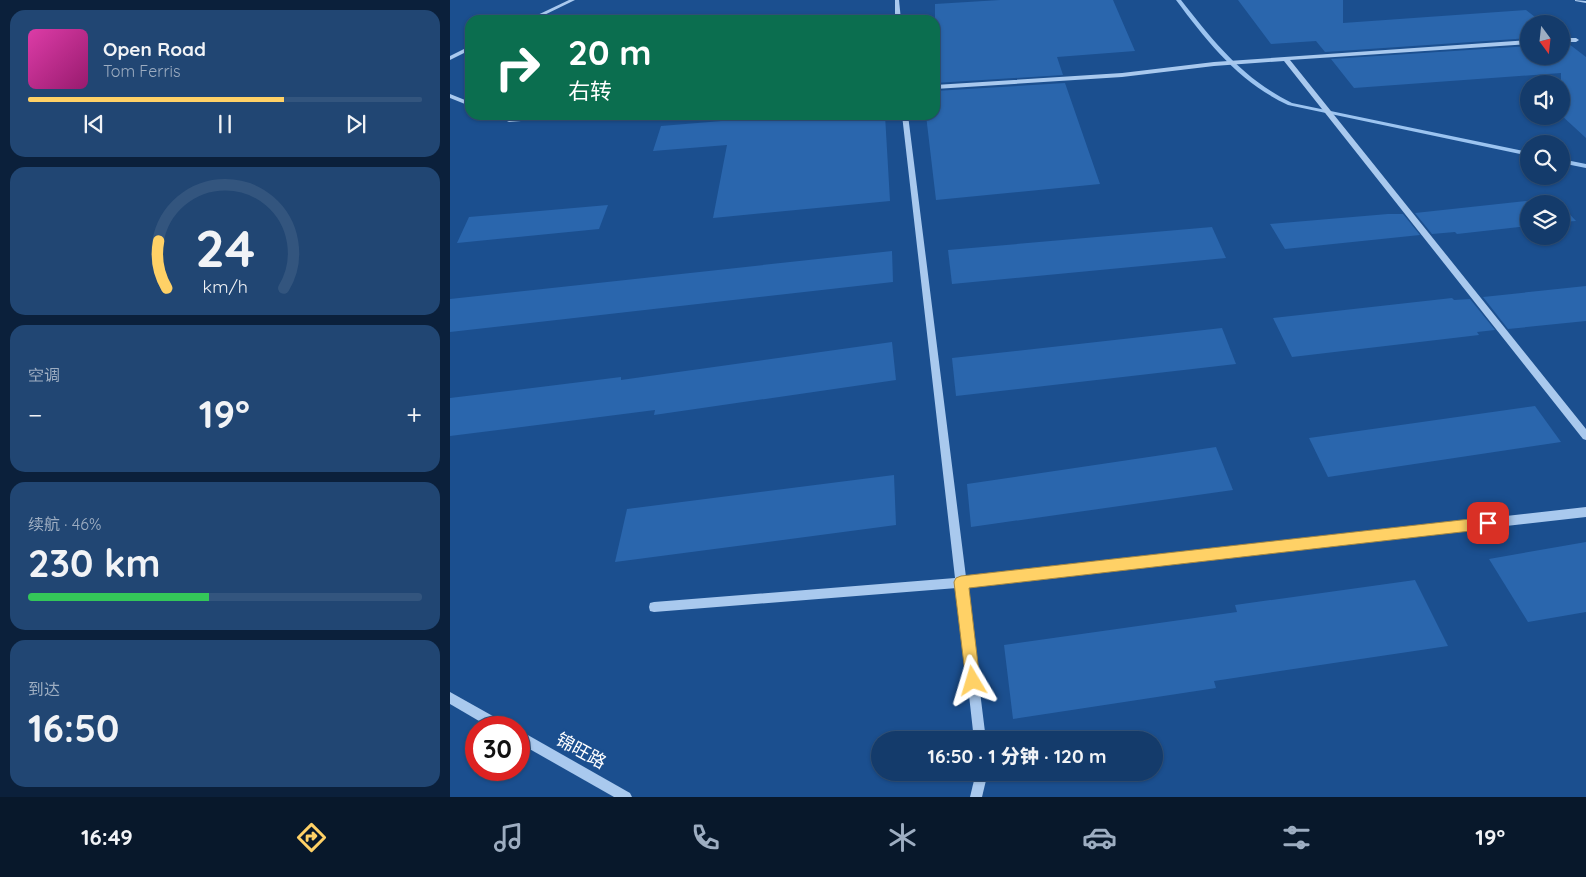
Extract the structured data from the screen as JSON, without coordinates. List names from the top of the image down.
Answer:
{
  "streets": {
    "street": ["锦旺路"]
  },
  "north": "bottom",
  "page": {
    "turn": ["20 m", "右转"],
    "song": ["Open Road", "Tom Ferris"],
    "tile": [
      "空调",
      ["续航 · 46%", "230 km"],
      ["到达", "16:50"]
    ],
    "heat": ["−", "19°", "+"],
    "limit": "30",
    "trip": "16:50 · 1 分钟 · 120 m",
    "tabs": ["16:49", "19°"],
    "gauge": ["24", "km/h"]
  }
}
